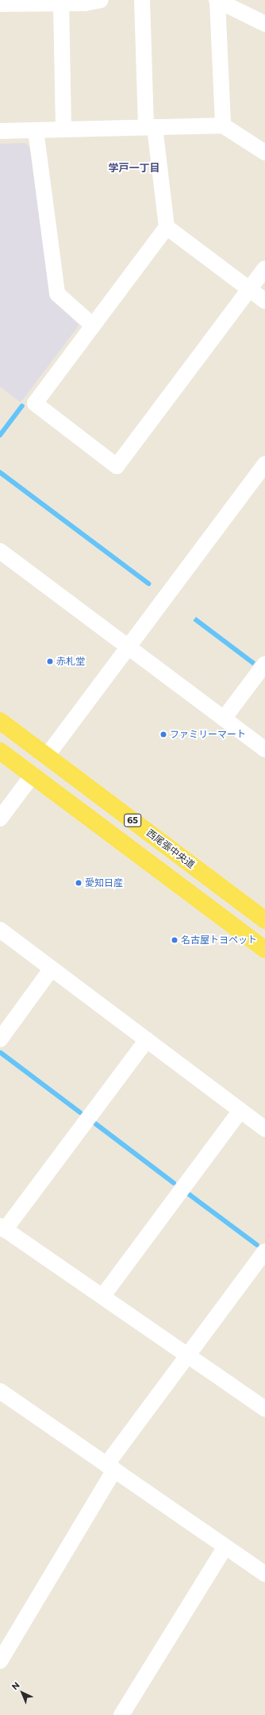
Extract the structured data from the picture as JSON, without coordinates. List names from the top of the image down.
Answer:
{
  "streets": {
    "main road": ["65", "西尾張中央道"]
  },
  "districts": ["学戸一丁目"],
  "places": [
    "赤札堂",
    "ファミリーマート",
    "愛知日産",
    "名古屋トヨペット"
  ],
  "north": "top left"
}
